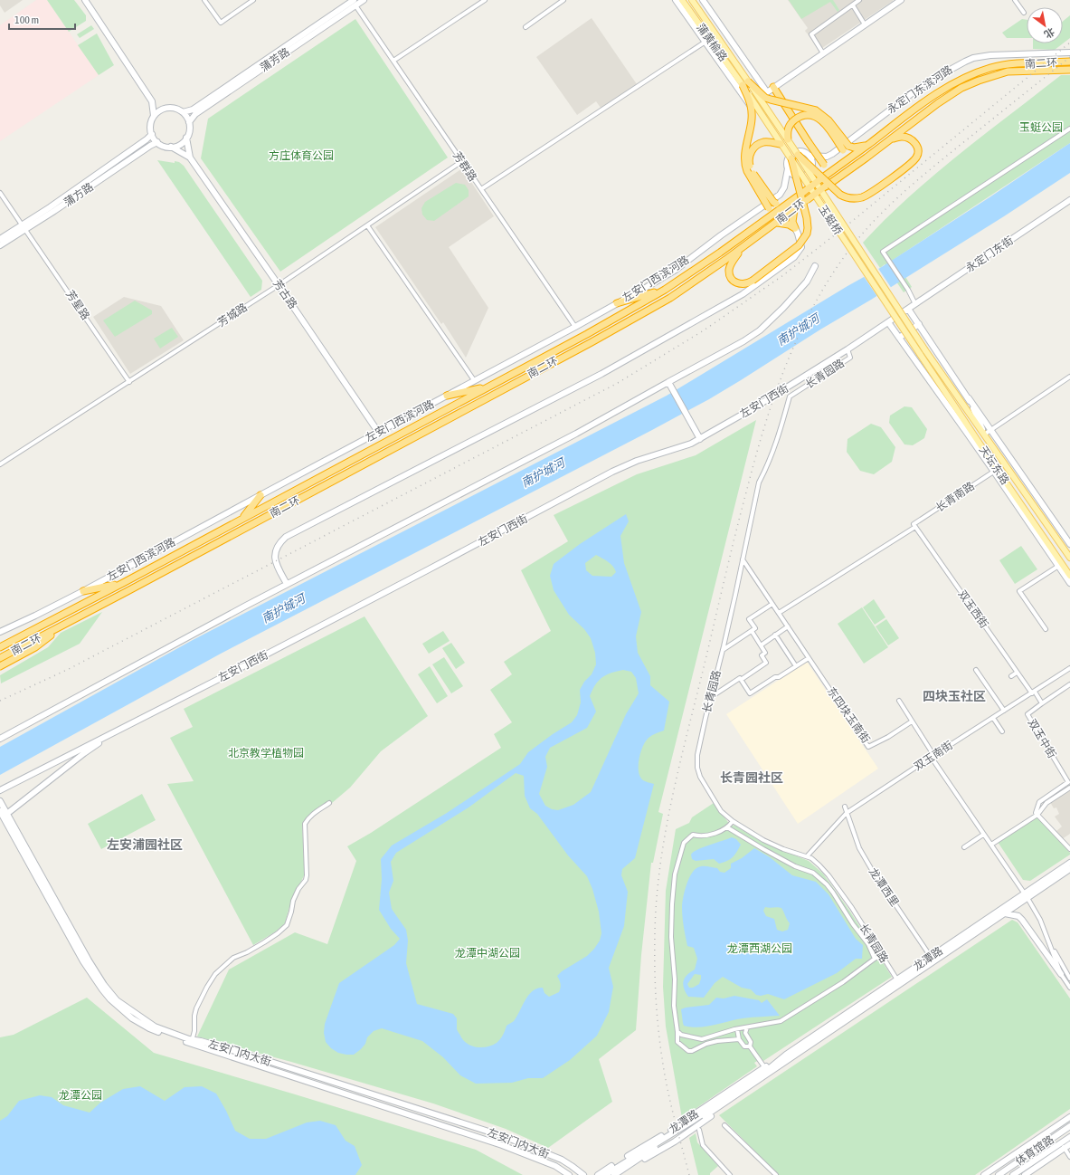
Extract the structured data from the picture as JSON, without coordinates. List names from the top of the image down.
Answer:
{
  "streets": {
    "highway": ["南二环"],
    "main road": ["蒲黄榆路", "玉蜓桥", "天坛东路"],
    "street": [
      "蒲芳路",
      "永定门东滨河路",
      "芳群路",
      "蒲方路",
      "永定门东街",
      "左安门西滨河路",
      "芳古路",
      "芳星路",
      "芳城路",
      "长青园路",
      "左安门西街",
      "长青南路",
      "双玉西街",
      "东四块玉南街",
      "双玉中街",
      "双玉南街",
      "龙潭西里",
      "龙潭路",
      "左安门内大街",
      "体育馆路"
    ]
  },
  "crossings": [
    ["蒲黄榆路", "玉蜓桥"],
    ["蒲芳路", "芳群路"],
    ["蒲芳路", "蒲方路"],
    ["芳群路", "左安门西滨河路"],
    ["芳群路", "芳城路"],
    ["蒲方路", "芳星路"],
    ["玉蜓桥", "天坛东路"],
    ["永定门东街", "左安门西街"],
    ["左安门西滨河路", "芳古路"],
    ["芳古路", "芳城路"],
    ["芳星路", "芳城路"],
    ["长青园路", "左安门西街"],
    ["长青园路", "东四块玉南街"],
    ["长青园路", "双玉南街"],
    ["长青园路", "龙潭路"],
    ["左安门西街", "左安门内大街"],
    ["天坛东路", "长青南路"],
    ["长青南路", "双玉西街"],
    ["长青南路", "东四块玉南街"],
    ["双玉西街", "双玉中街"],
    ["双玉西街", "双玉南街"],
    ["双玉中街", "双玉南街"],
    ["双玉南街", "龙潭西里"],
    ["龙潭西里", "龙潭路"]
  ],
  "districts": ["四块玉社区", "长青园社区", "左安浦园社区"],
  "water": ["南护城河"],
  "parks": [
    "玉蜓公园",
    "方庄体育公园",
    "北京教学植物园",
    "龙潭西湖公园",
    "龙潭中湖公园",
    "龙潭公园"
  ],
  "scale_bar": "100 m",
  "north": "bottom right"
}
